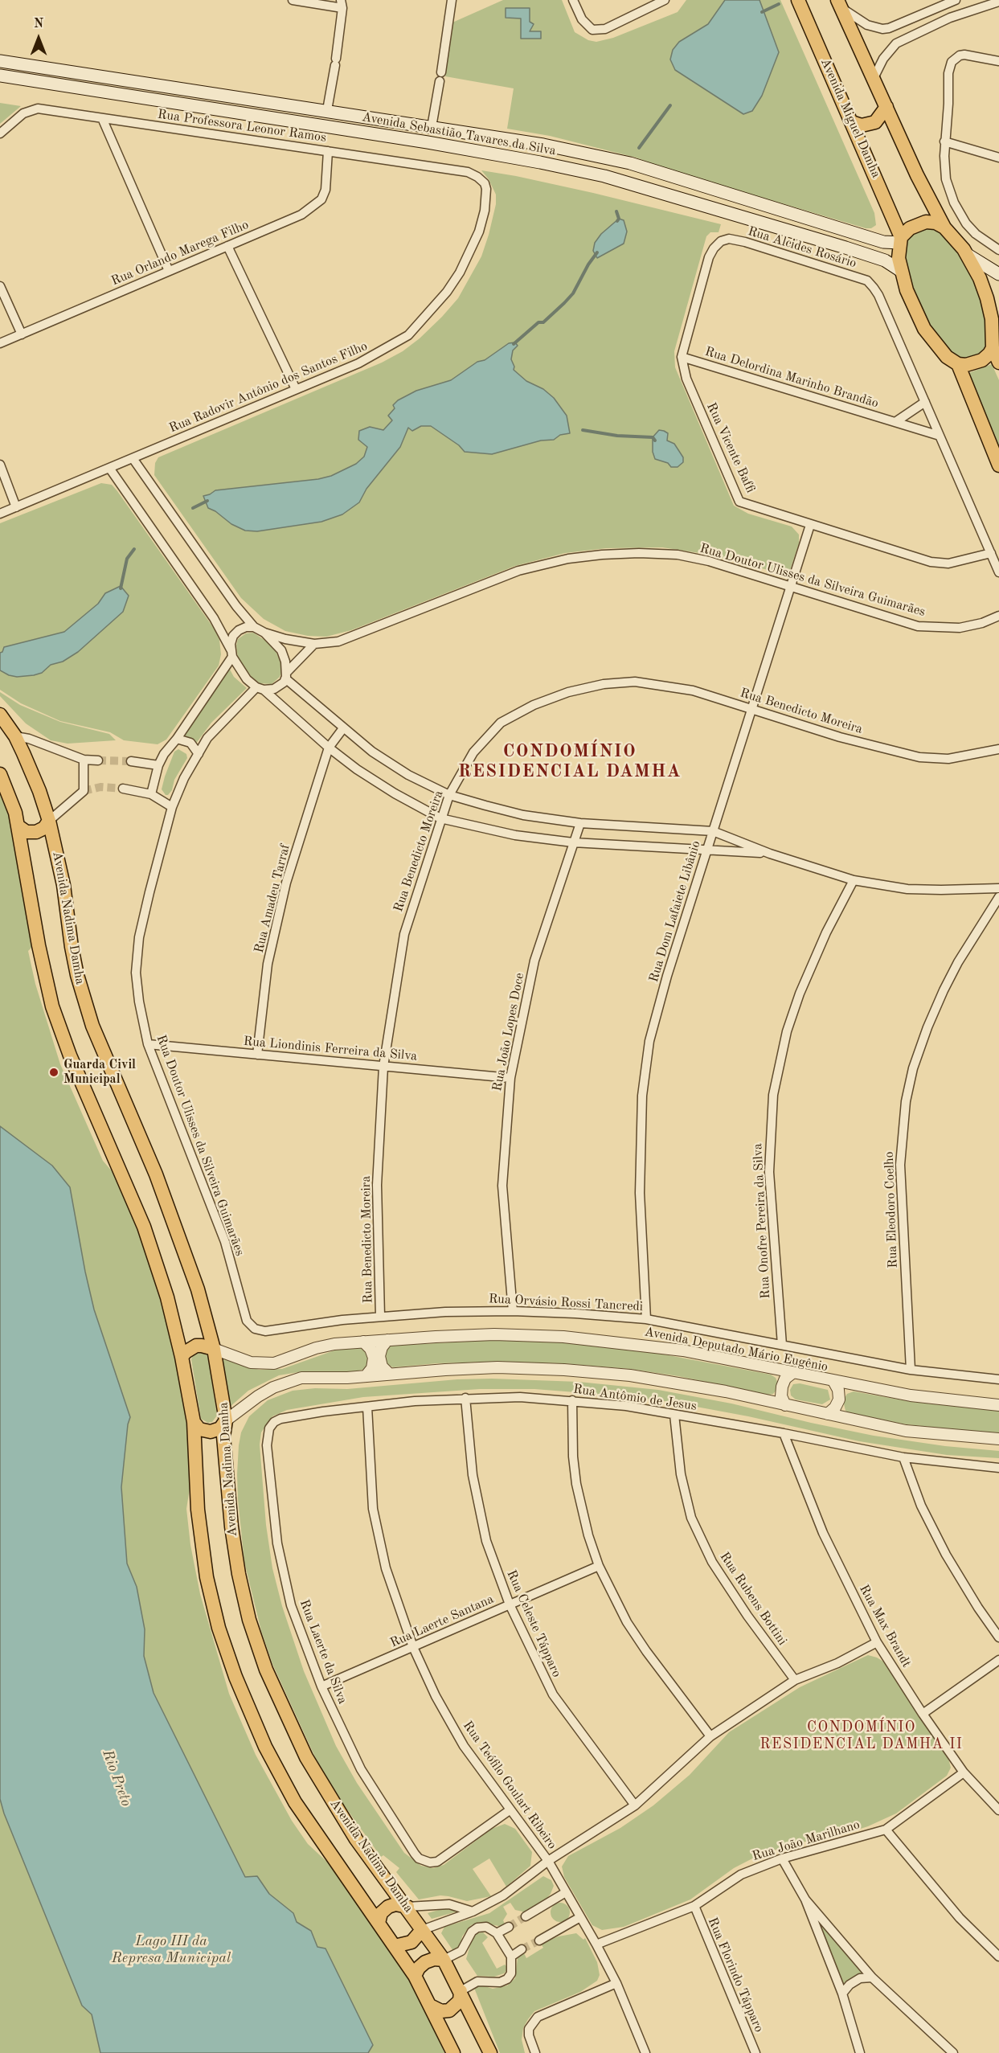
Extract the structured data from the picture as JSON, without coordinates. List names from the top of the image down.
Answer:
{
  "streets": {
    "main road": ["Avenida Miguel Damha", "Avenida Sebastião Tavares da Silva", "Avenida Nadima Damha"],
    "street": [
      "Rua Professora Leonor Ramos",
      "Rua Alcides Rosário",
      "Rua Orlando Marega Filho",
      "Rua Delordina Marinho Brandão",
      "Rua Radovir Antônio dos Santos Filho",
      "Rua Vicente Baffi",
      "Rua Doutor Ulisses da Silveira Guimarães",
      "Rua Benedicto Moreira",
      "Rua Amadeu Tarraf",
      "Rua Dom Lafaiete Libânio",
      "Rua João Lopes Doce",
      "Rua Liondinis Ferreira da Silva",
      "Rua Eleodoro Coelho",
      "Rua Onofre Pereira da Silva",
      "Rua Orvásio Rossi Tancredi",
      "Avenida Deputado Mário Eugênio",
      "Rua Antômio de Jesus",
      "Rua Rubens Bottini",
      "Rua Laerte Santana",
      "Rua Celeste Tápparo",
      "Rua Max Brandt",
      "Rua Laerte da Silva",
      "Rua Teófilo Goulart Ribeiro",
      "Rua João Marilhano",
      "Rua Florindo Tápparo"
    ]
  },
  "crossings": [
    ["Avenida Miguel Damha", "Avenida Sebastião Tavares da Silva"],
    ["Rua Professora Leonor Ramos", "Rua Orlando Marega Filho"],
    ["Rua Professora Leonor Ramos", "Rua Radovir Antônio dos Santos Filho"],
    ["Rua Alcides Rosário", "Rua Vicente Baffi"],
    ["Rua Delordina Marinho Brandão", "Rua Vicente Baffi"],
    ["Rua Vicente Baffi", "Rua Dom Lafaiete Libânio"],
    ["Rua Doutor Ulisses da Silveira Guimarães", "Rua Dom Lafaiete Libânio"],
    ["Rua Doutor Ulisses da Silveira Guimarães", "Rua Liondinis Ferreira da Silva"],
    ["Rua Doutor Ulisses da Silveira Guimarães", "Rua Orvásio Rossi Tancredi"],
    ["Rua Benedicto Moreira", "Rua Dom Lafaiete Libânio"],
    ["Rua Benedicto Moreira", "Rua Liondinis Ferreira da Silva"],
    ["Rua Benedicto Moreira", "Rua Orvásio Rossi Tancredi"],
    ["Rua Amadeu Tarraf", "Rua Liondinis Ferreira da Silva"],
    ["Rua Dom Lafaiete Libânio", "Rua Orvásio Rossi Tancredi"],
    ["Avenida Nadima Damha", "Avenida Deputado Mário Eugênio"],
    ["Rua João Lopes Doce", "Rua Liondinis Ferreira da Silva"],
    ["Rua João Lopes Doce", "Rua Orvásio Rossi Tancredi"],
    ["Rua Eleodoro Coelho", "Rua Orvásio Rossi Tancredi"],
    ["Rua Onofre Pereira da Silva", "Rua Orvásio Rossi Tancredi"],
    ["Rua Antômio de Jesus", "Rua Rubens Bottini"],
    ["Rua Antômio de Jesus", "Rua Celeste Tápparo"],
    ["Rua Antômio de Jesus", "Rua Max Brandt"],
    ["Rua Antômio de Jesus", "Rua Laerte da Silva"],
    ["Rua Antômio de Jesus", "Rua Teófilo Goulart Ribeiro"],
    ["Rua Laerte Santana", "Rua Celeste Tápparo"],
    ["Rua Laerte Santana", "Rua Laerte da Silva"],
    ["Rua Laerte Santana", "Rua Teófilo Goulart Ribeiro"],
    ["Rua Max Brandt", "Rua João Marilhano"],
    ["Rua Laerte da Silva", "Rua Teófilo Goulart Ribeiro"],
    ["Rua Teófilo Goulart Ribeiro", "Rua João Marilhano"],
    ["Rua João Marilhano", "Rua Florindo Tápparo"]
  ],
  "districts": ["CONDOMÍNIO RESIDENCIAL DAMHA", "CONDOMÍNIO RESIDENCIAL DAMHA II"],
  "water": ["Rio Preto", "Lago III da Represa Municipal"],
  "places": ["Guarda Civil Municipal"],
  "north": "top"
}
